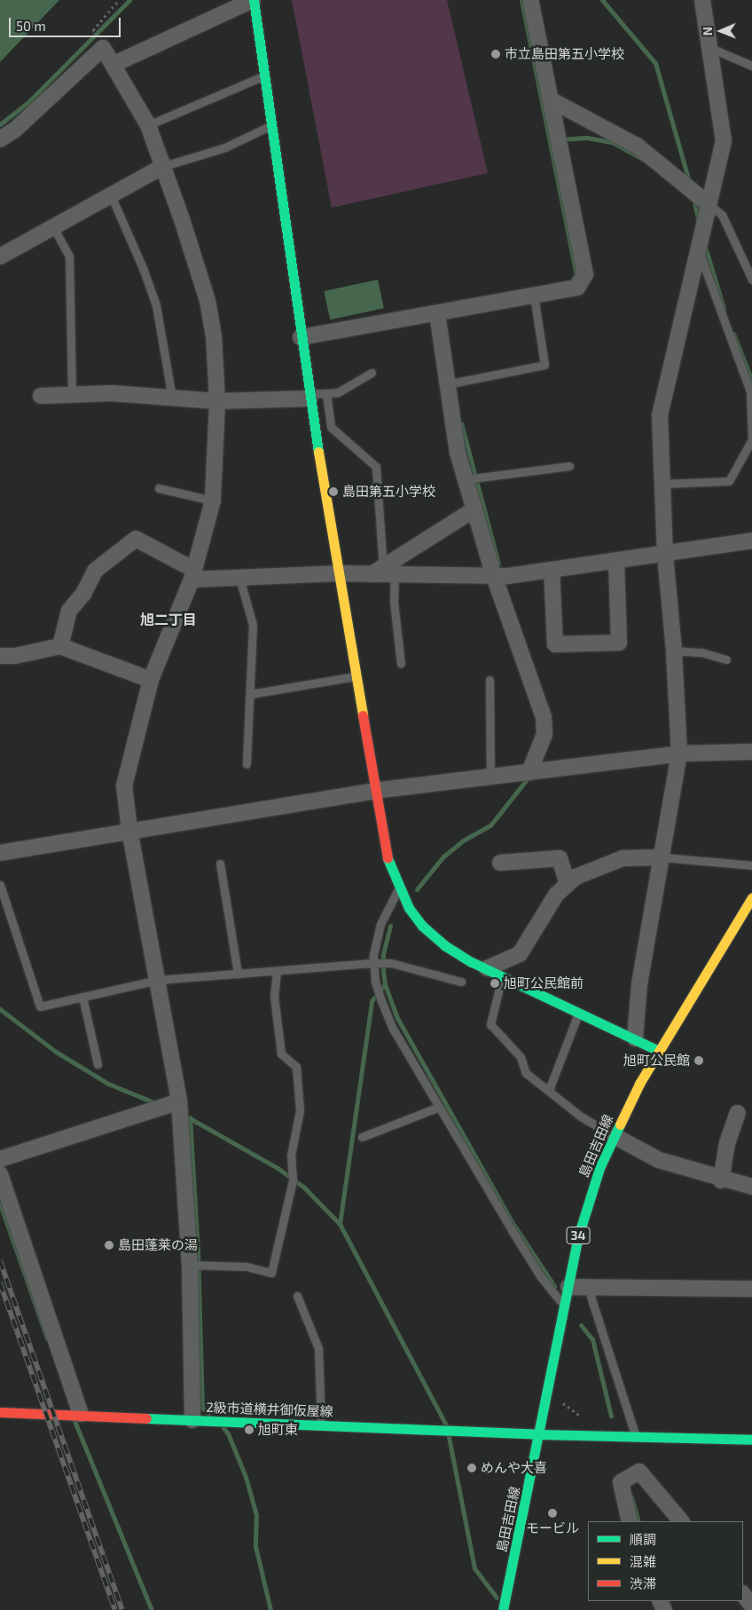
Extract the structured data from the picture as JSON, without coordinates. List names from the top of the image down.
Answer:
{
  "streets": {
    "street": ["島田吉田線", "34", "2級市道横井御仮屋線"]
  },
  "crossings": [
    ["島田吉田線", "2級市道横井御仮屋線"]
  ],
  "districts": ["旭二丁目"],
  "places": [
    "市立島田第五小学校",
    "島田第五小学校",
    "旭町公民館前",
    "旭町公民館",
    "島田蓬莱の湯",
    "旭町東",
    "めんや大喜",
    "モービル"
  ],
  "legend": ["順調", "混雑", "渋滞"],
  "scale_bar": "50 m",
  "north": "left"
}
